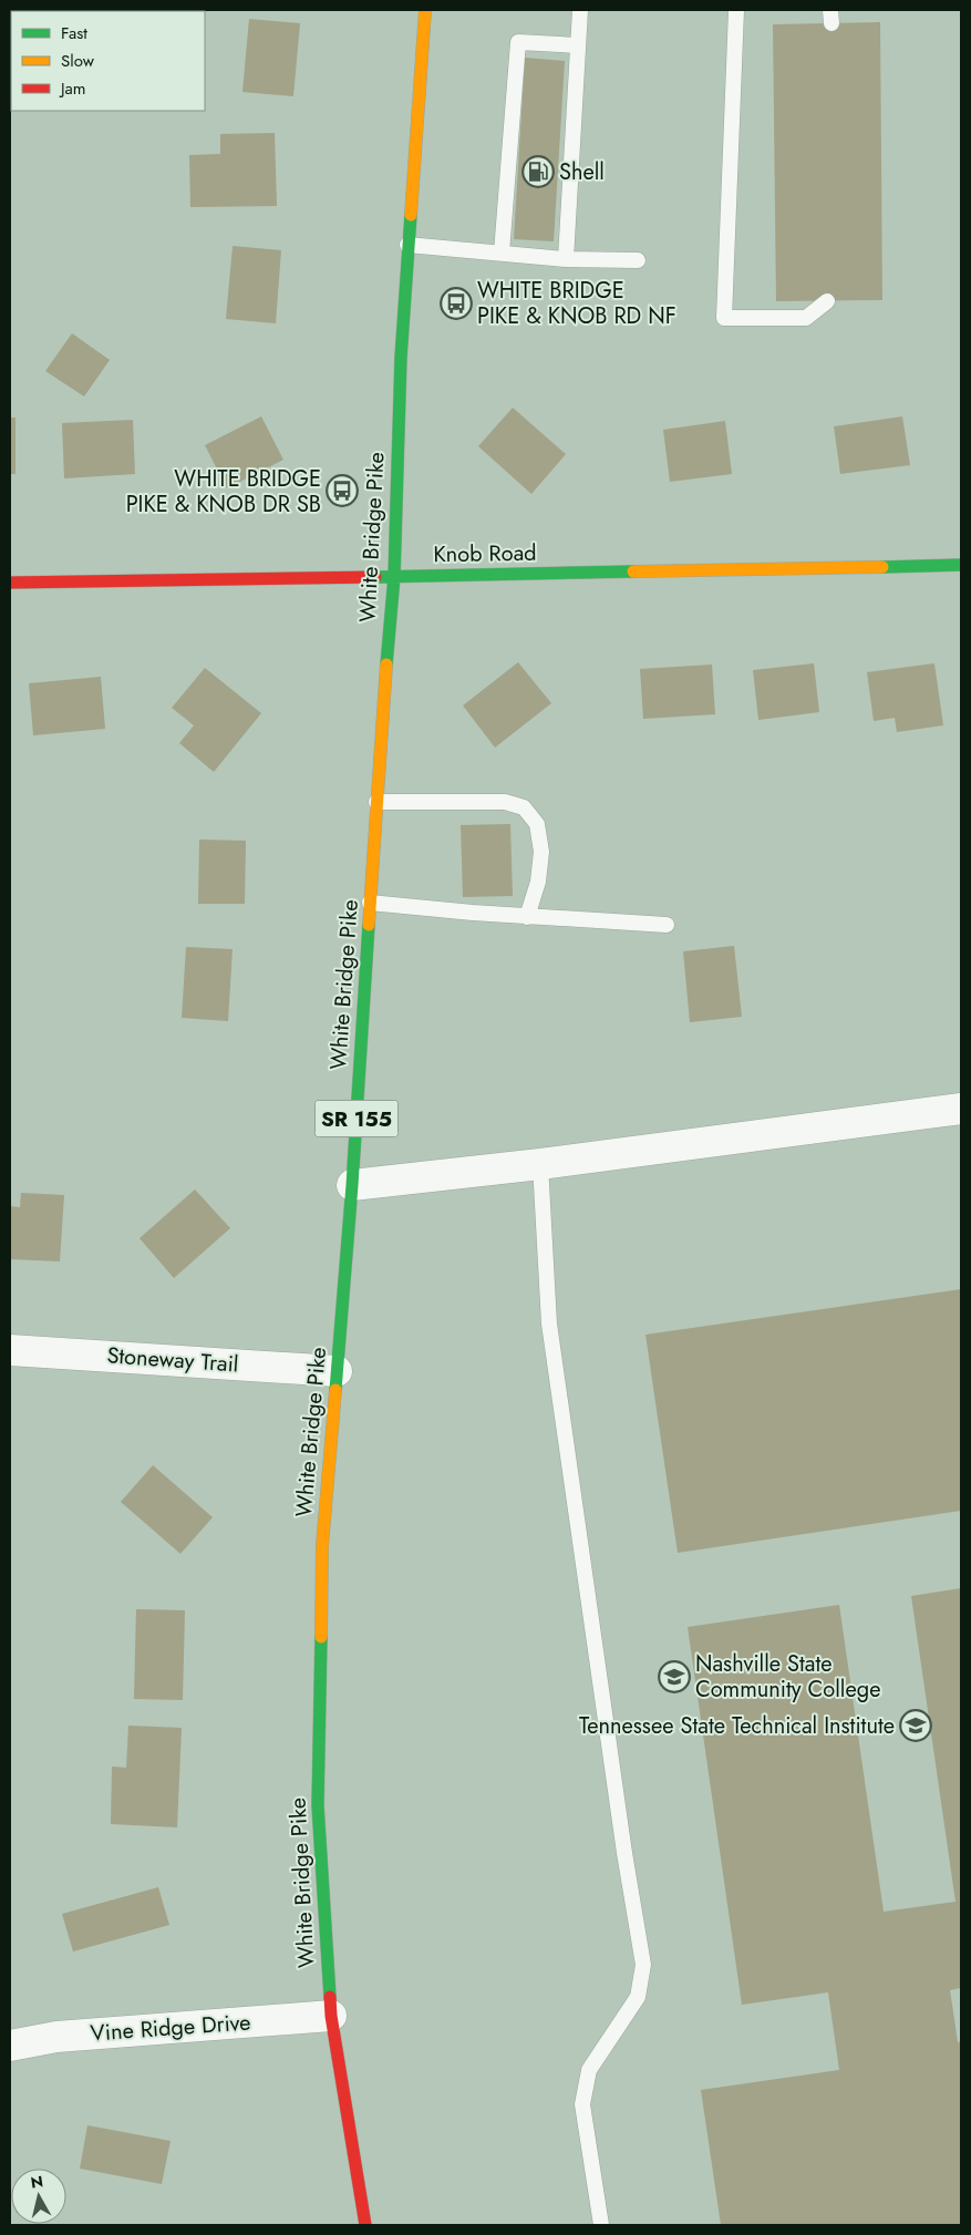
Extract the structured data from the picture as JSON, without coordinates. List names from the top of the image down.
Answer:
{
  "streets": {
    "main road": ["White Bridge Pike", "Knob Road", "SR 155"],
    "street": ["Stoneway Trail", "Vine Ridge Drive"]
  },
  "crossings": [
    ["White Bridge Pike", "Knob Road"],
    ["White Bridge Pike", "Stoneway Trail"],
    ["White Bridge Pike", "Vine Ridge Drive"]
  ],
  "places": {
    "fuel station": ["Shell"],
    "bus stop": ["WHITE BRIDGE PIKE & KNOB RD NF", "WHITE BRIDGE PIKE & KNOB DR SB"],
    "school or university": ["Nashville State Community College", "Tennessee State Technical Institute"]
  },
  "legend": ["Fast", "Slow", "Jam"],
  "north": "top"
}
